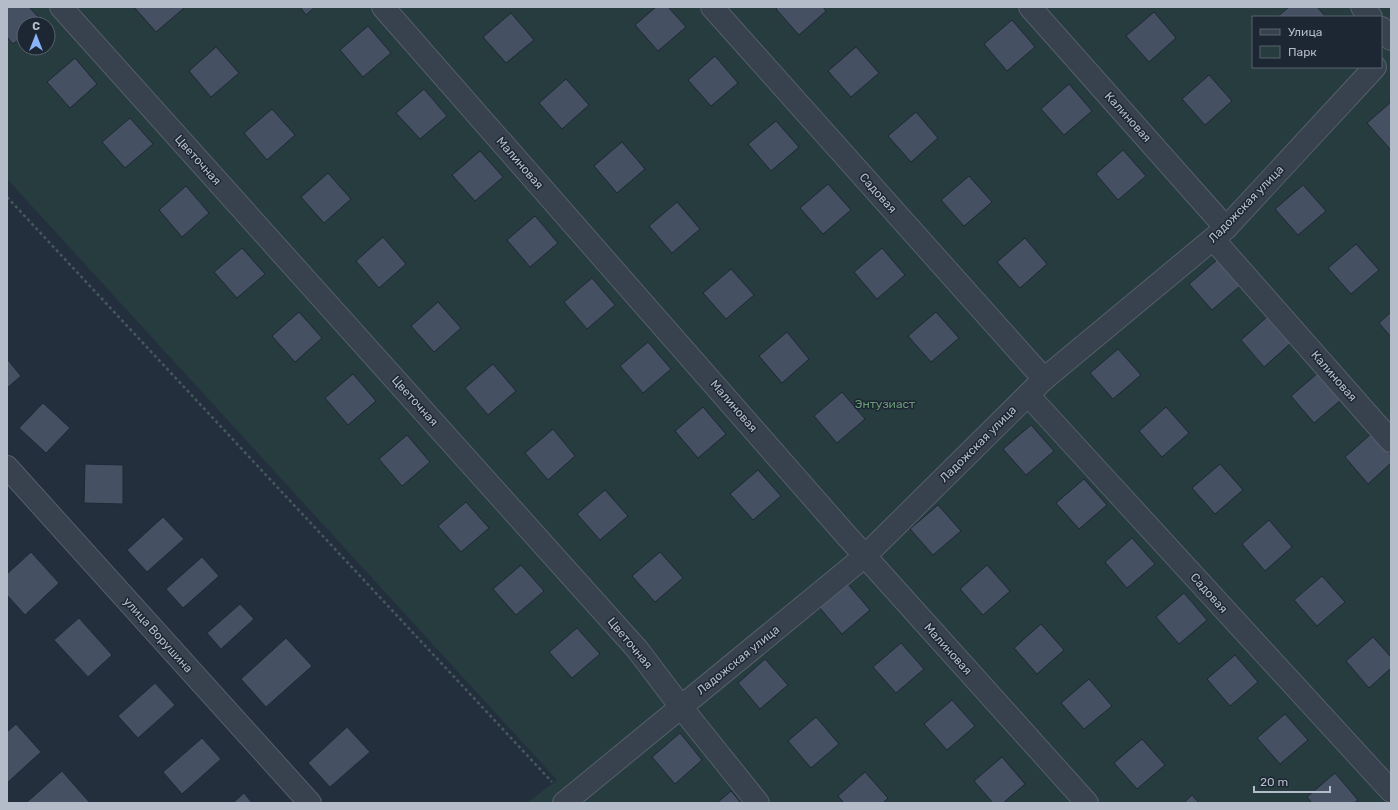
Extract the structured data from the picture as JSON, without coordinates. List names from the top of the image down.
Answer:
{
  "streets": {
    "street": [
      "Калиновая",
      "Цветочная",
      "Малиновая",
      "Садовая",
      "Ладожская улица",
      "улица Ворушина"
    ]
  },
  "crossings": [
    ["Калиновая", "Ладожская улица"],
    ["Цветочная", "Ладожская улица"],
    ["Малиновая", "Ладожская улица"],
    ["Садовая", "Ладожская улица"]
  ],
  "parks": ["Энтузиаст"],
  "legend": ["Улица", "Парк"],
  "scale_bar": "20 m",
  "north": "top"
}
